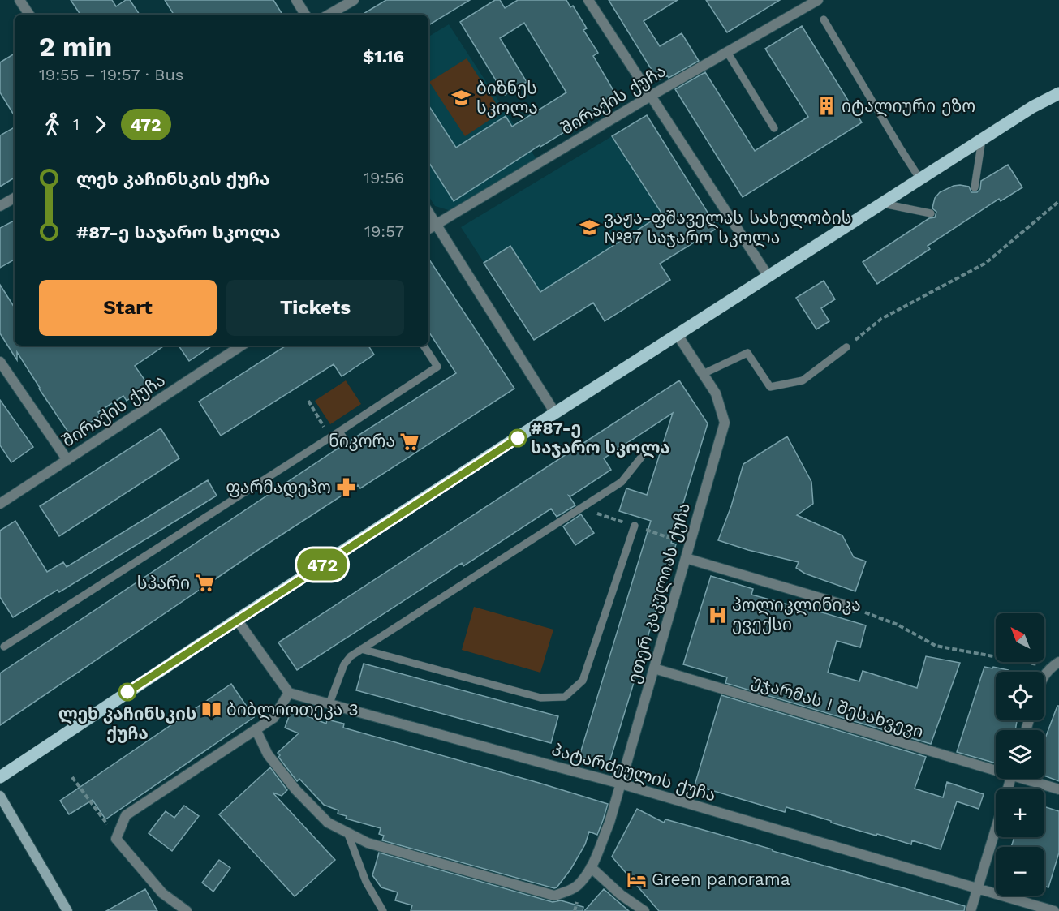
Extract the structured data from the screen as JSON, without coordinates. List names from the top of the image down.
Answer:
{
  "streets": {
    "street": [
      "შირაქის ქუჩა",
      "ეთერ კაკულიას ქუჩა",
      "უჯარმას I შესახვევი",
      "პატარძეულის ქუჩა"
    ]
  },
  "crossings": [
    ["ეთერ კაკულიას ქუჩა", "უჯარმას I შესახვევი"],
    ["ეთერ კაკულიას ქუჩა", "პატარძეულის ქუჩა"]
  ],
  "places": {
    "school or university": ["ბიზნეს სკოლა", "ვაჟა-ფშაველას სახელობის №87 საჯარო სკოლა"],
    "building": ["იტალიური ეზო"],
    "other": ["#87-ე საჯარო სკოლა", "ლეხ კაჩინსკის ქუჩა"],
    "supermarket": ["ნიკორა", "სპარი"],
    "pharmacy": ["ფარმადეპო"],
    "hospital": ["პოლიკლინიკა ევექსი"],
    "library": ["ბიბლიოთეკა 3"],
    "hotel": ["Green panorama"]
  },
  "lines": ["bus line 472"],
  "north": "top left",
  "page": {
    "on_map": "472",
    "heading": ["2 min", "19:55 – 19:57 · Bus", "$1.16"],
    "legs": ["1", "472"],
    "list": [
      {
        "name": "ლეხ კაჩინსკის ქუჩა",
        "value": "19:56"
      },
      {
        "name": "#87-ე საჯარო სკოლა",
        "value": "19:57"
      }
    ],
    "buttons": ["Start", "Tickets"],
    "map_buttons": ["+", "−"]
  }
}
